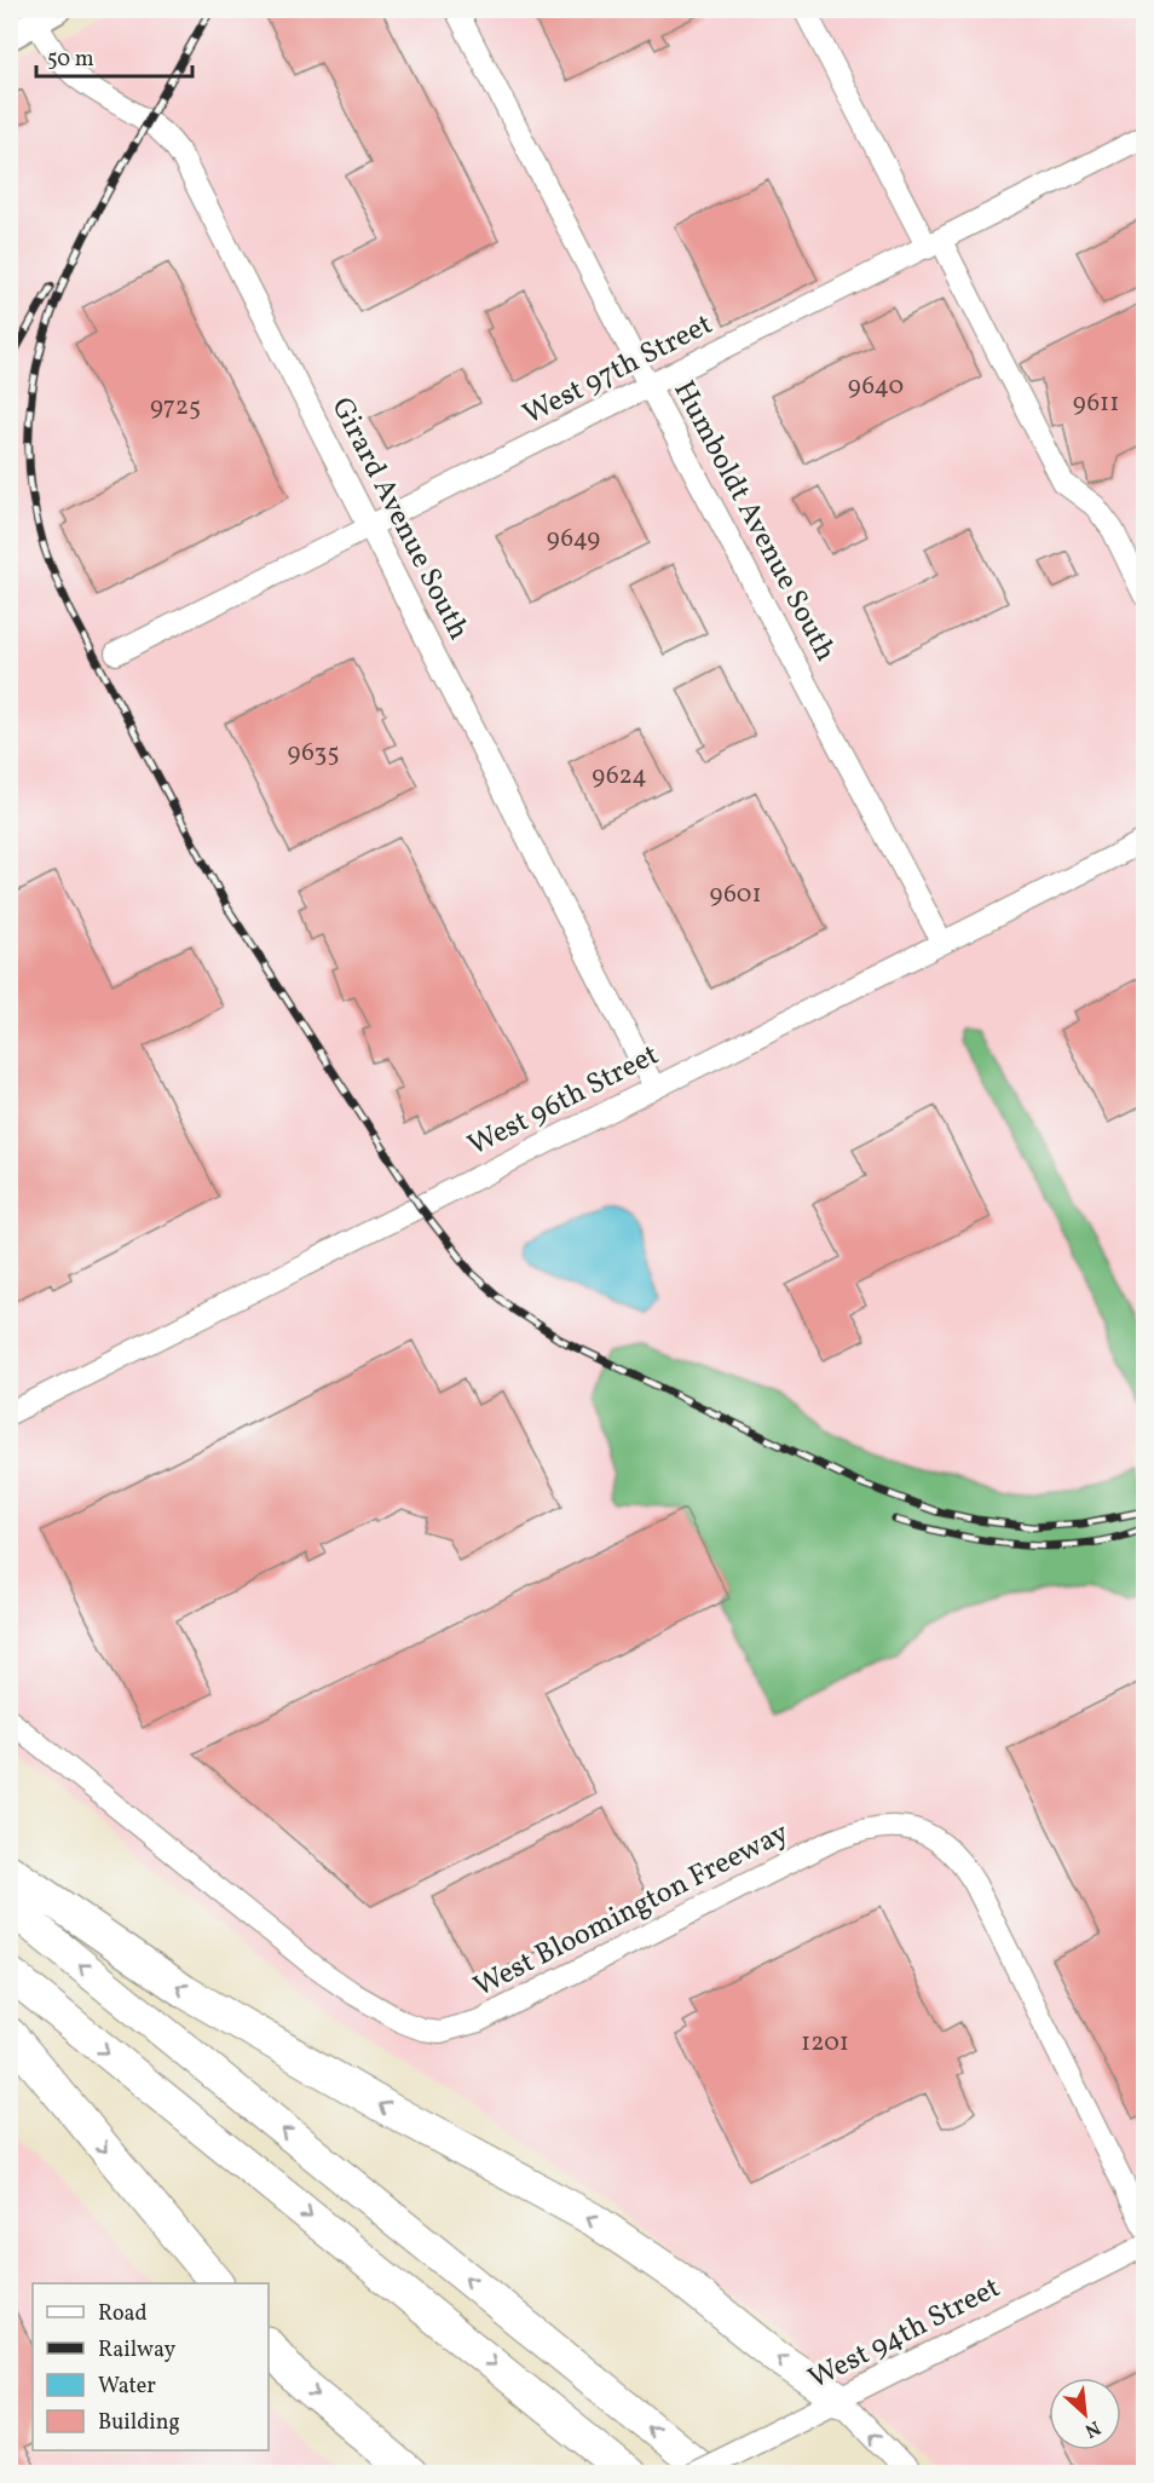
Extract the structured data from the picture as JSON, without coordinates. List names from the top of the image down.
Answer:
{
  "streets": {
    "street": [
      "West 97th Street",
      "Girard Avenue South",
      "Humboldt Avenue South",
      "West 96th Street",
      "West Bloomington Freeway",
      "West 94th Street"
    ]
  },
  "crossings": [
    ["West 97th Street", "Girard Avenue South"],
    ["West 97th Street", "Humboldt Avenue South"],
    ["Girard Avenue South", "West 96th Street"],
    ["Humboldt Avenue South", "West 96th Street"]
  ],
  "house_numbers": [
    "9640",
    "9611",
    "9725",
    "9649",
    "9635",
    "9624",
    "9601",
    "1201"
  ],
  "legend": [
    "Road",
    "Railway",
    "Water",
    "Building"
  ],
  "scale_bar": "50 m",
  "north": "bottom right"
}
